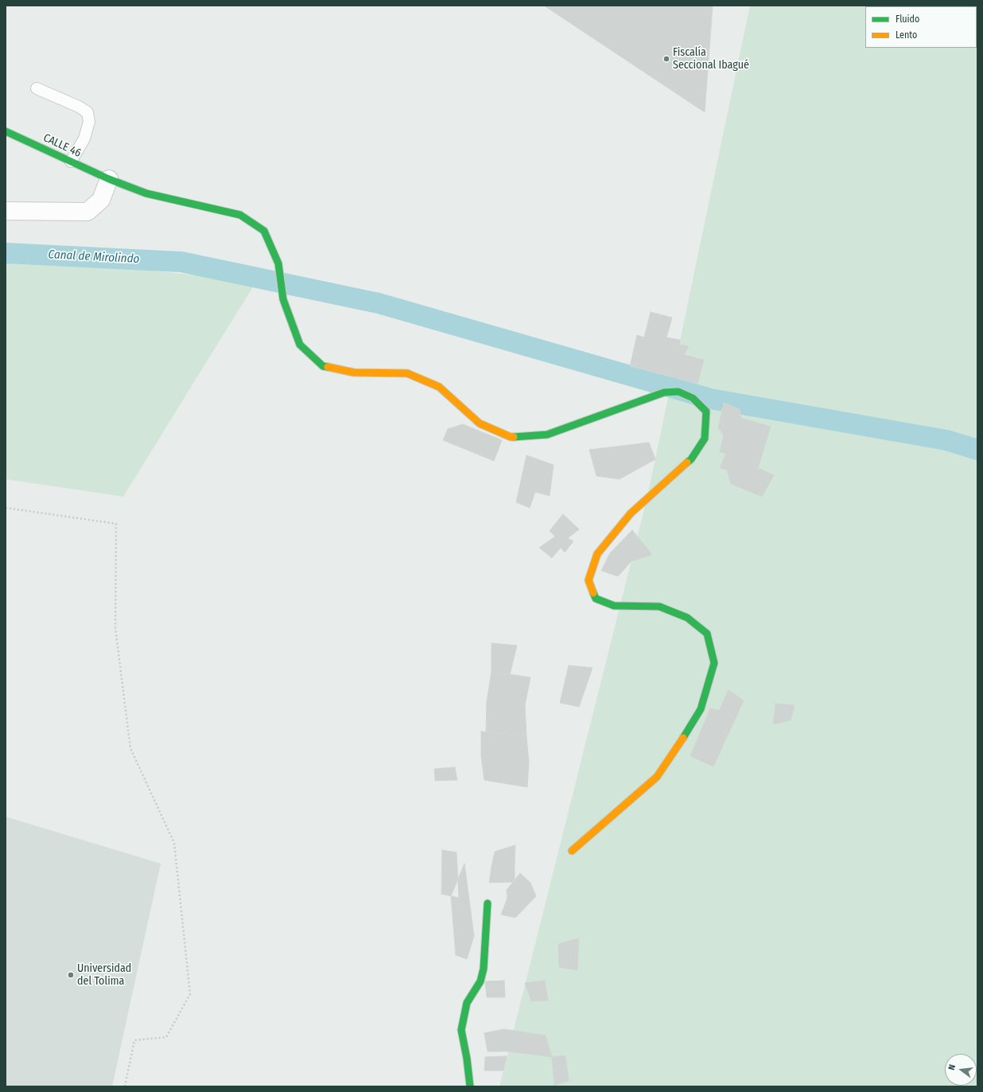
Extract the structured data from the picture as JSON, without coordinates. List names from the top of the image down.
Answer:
{
  "streets": {
    "street": ["CALLE 46"]
  },
  "water": ["Canal de Mirolindo"],
  "places": ["Fiscalía Seccional Ibagué", "Universidad del Tolima"],
  "legend": ["Fluido", "Lento"],
  "north": "left"
}
